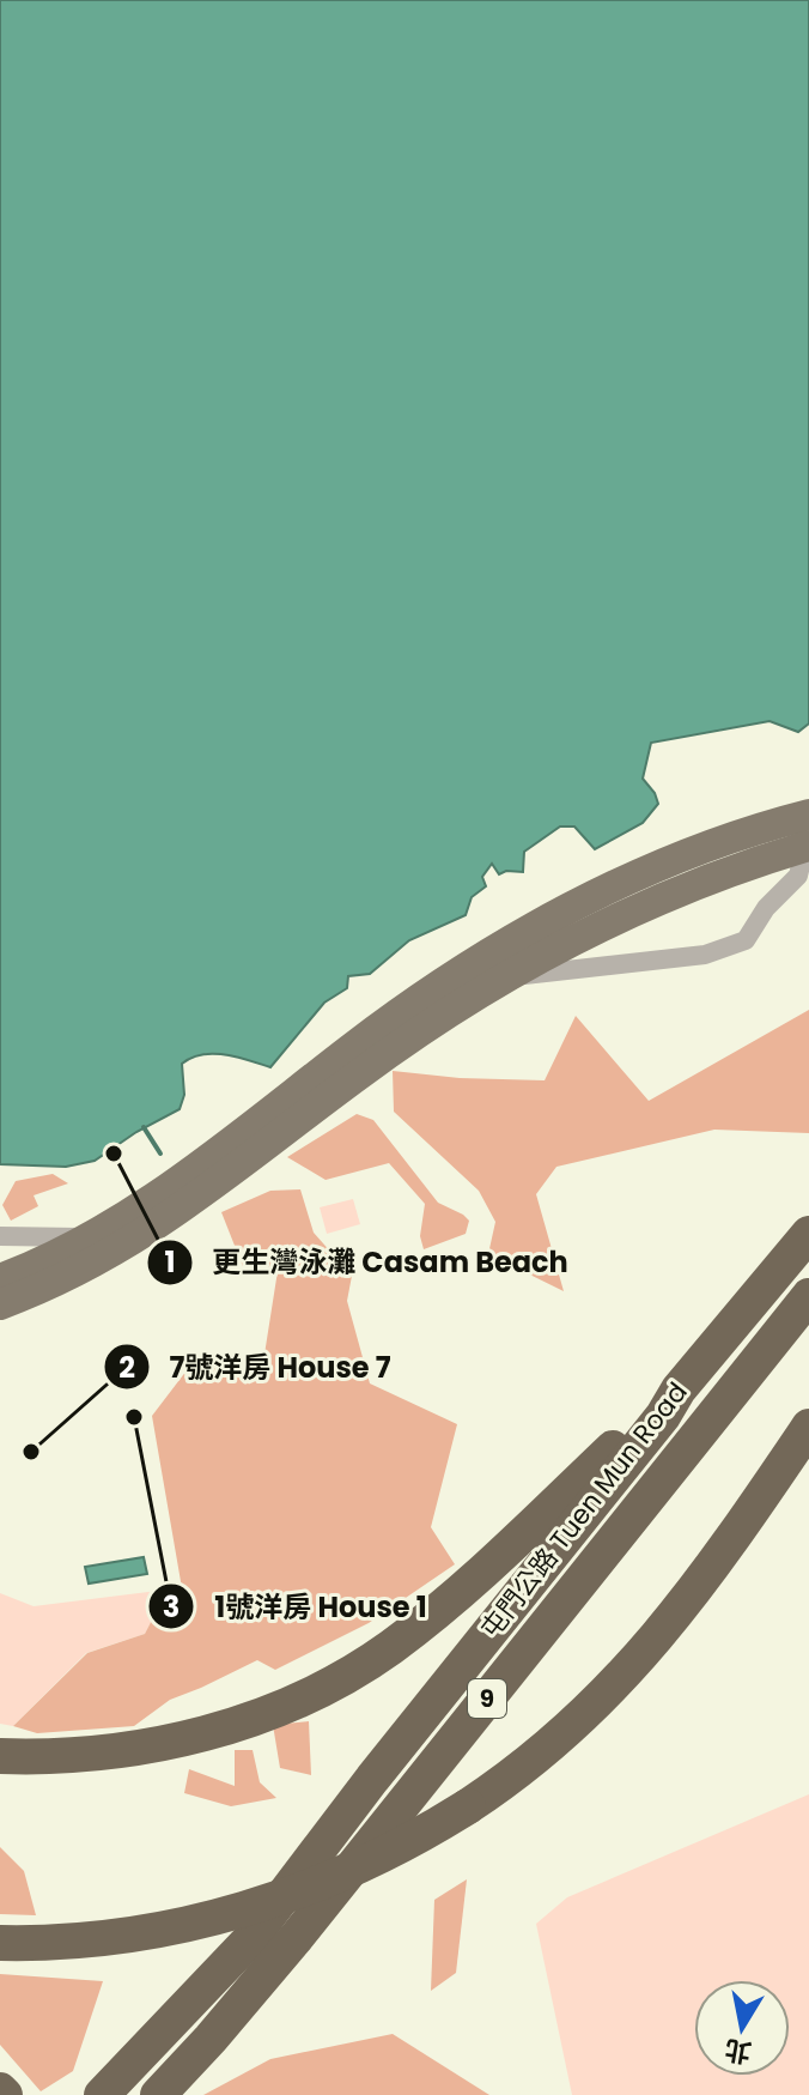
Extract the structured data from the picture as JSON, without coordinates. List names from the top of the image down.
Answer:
{
  "streets": {
    "highway": ["屯門公路 Tuen Mun Road", "9"]
  },
  "places": ["更生灣泳灘 Casam Beach", "1號洋房 House 1", "7號洋房 House 7"],
  "north": "bottom"
}
